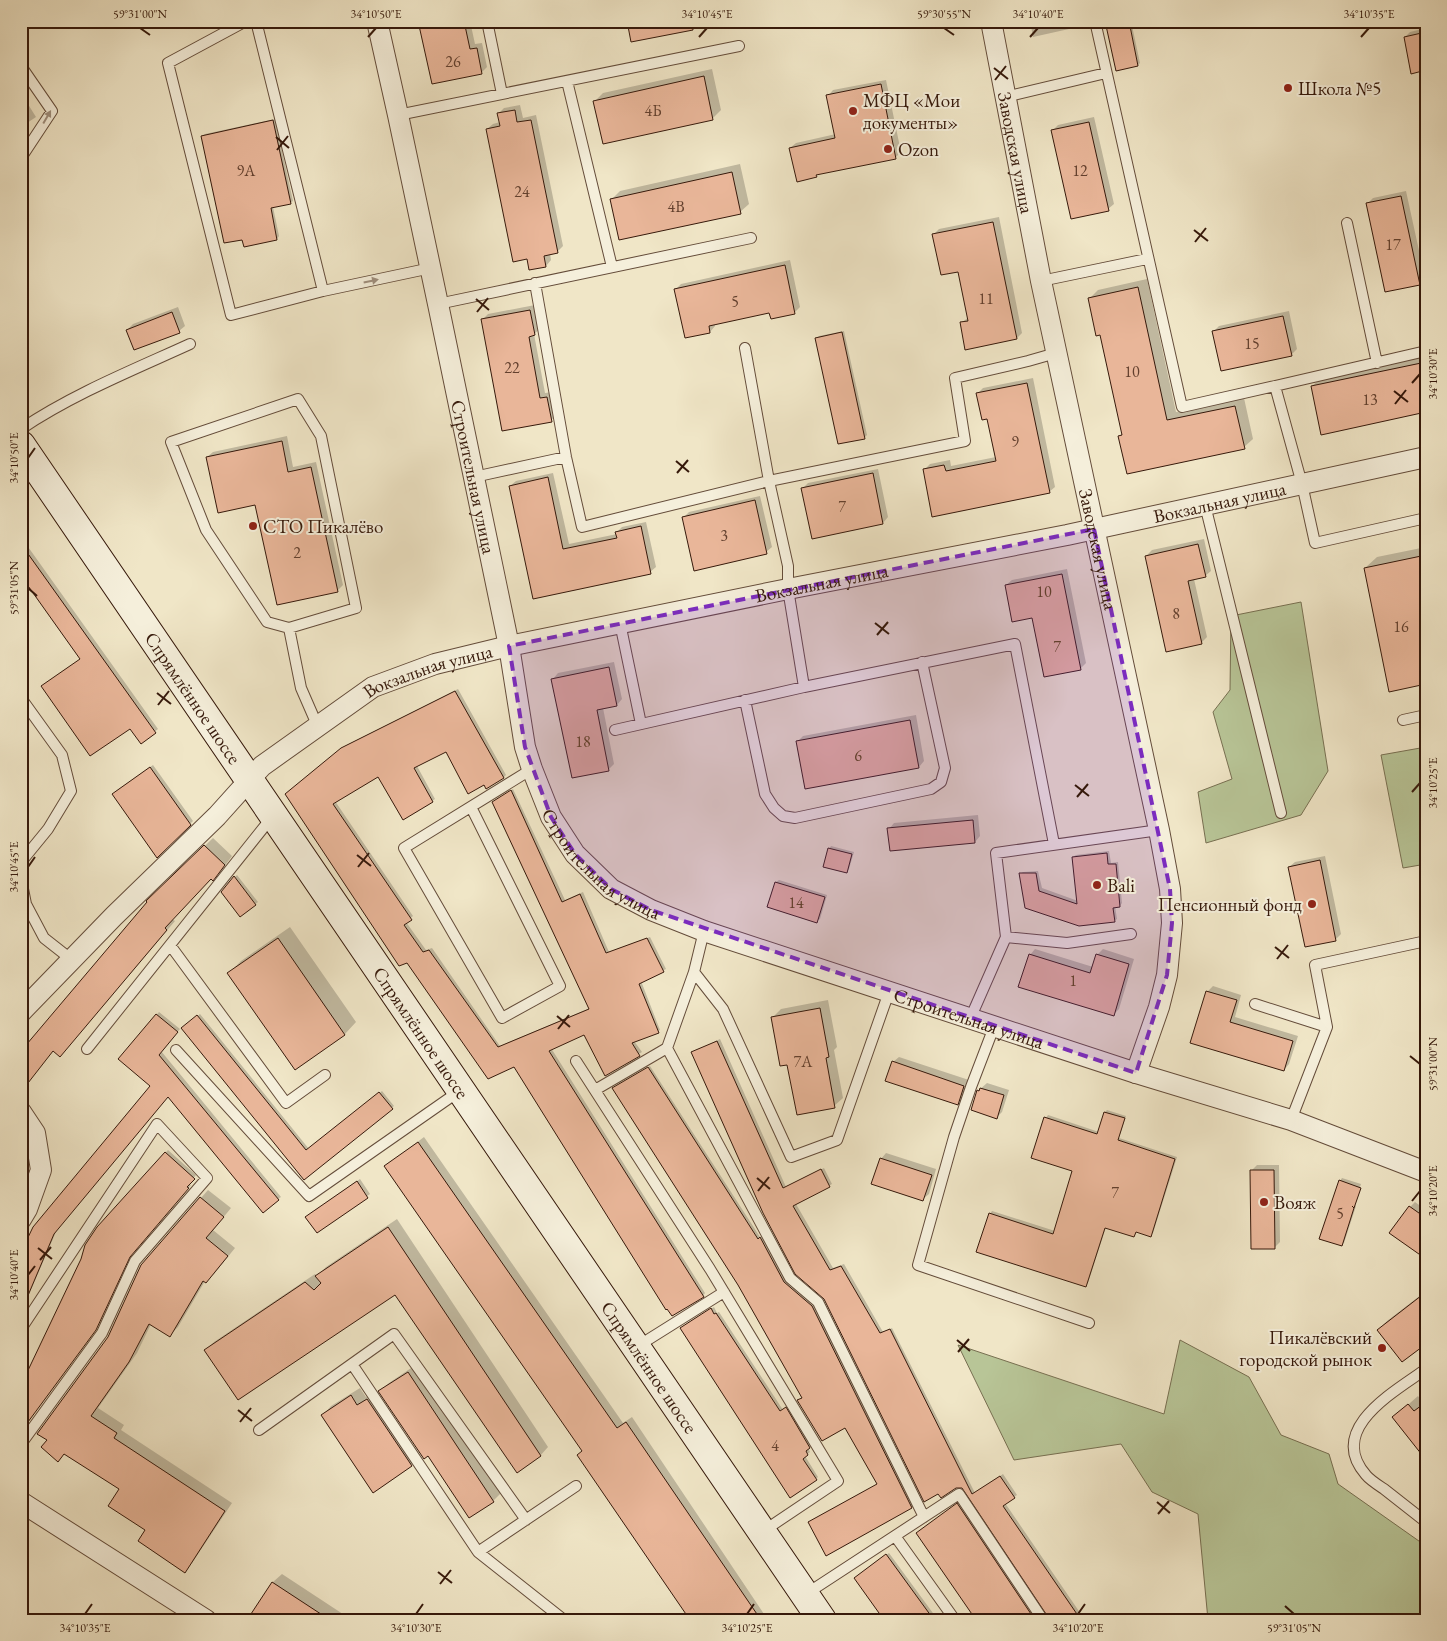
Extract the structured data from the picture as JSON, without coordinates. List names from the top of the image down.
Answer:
{
  "streets": {
    "main road": ["Спрямлённое шоссе"],
    "street": ["Заводская улица", "Строительная улица", "Вокзальная улица"]
  },
  "crossings": [
    ["Заводская улица", "Строительная улица"],
    ["Заводская улица", "Вокзальная улица"],
    ["Строительная улица", "Вокзальная улица"],
    ["Вокзальная улица", "Спрямлённое шоссе"]
  ],
  "places": [
    "Школа №5",
    "МФЦ «Мои документы»",
    "Ozon",
    "СТО Пикалёво",
    "Bali",
    "Пенсионный фонд",
    "Вояж",
    "Пикалёвский городской рынок"
  ],
  "house_numbers": [
    "26",
    "4Б",
    "9А",
    "12",
    "24",
    "4В",
    "17",
    "11",
    "5",
    "15",
    "22",
    "10",
    "13",
    "9",
    "7",
    "3",
    "2",
    "10",
    "8",
    "16",
    "7",
    "18",
    "6",
    "14",
    "1",
    "7А",
    "7",
    "5",
    "4"
  ],
  "coordinates": [
    "59°31'00\"N",
    "34°10'50\"E",
    "34°10'45\"E",
    "59°30'55\"N",
    "34°10'40\"E",
    "34°10'35\"E",
    "34°10'30\"E",
    "59°31'05\"N",
    "34°10'25\"E",
    "34°10'20\"E"
  ]
}
